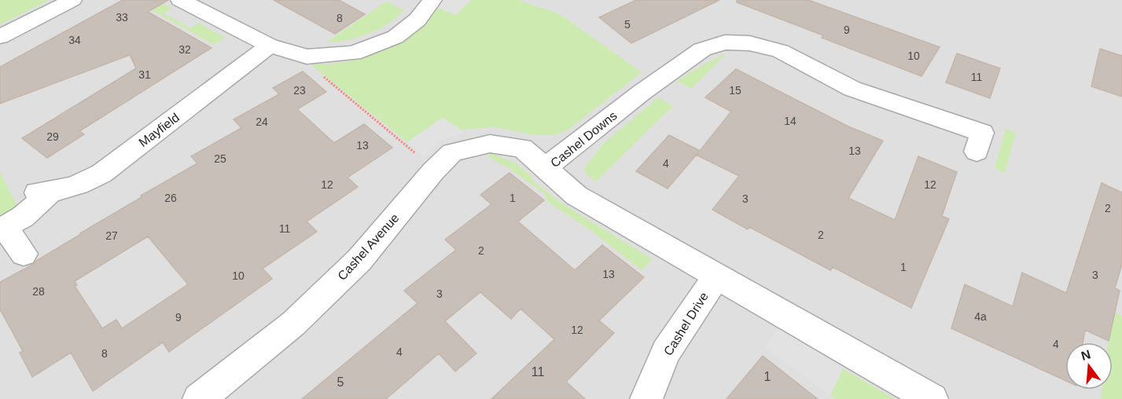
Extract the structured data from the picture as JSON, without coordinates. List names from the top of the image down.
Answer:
{
  "streets": {
    "street": [
      "Mayfield",
      "Cashel Downs",
      "Cashel Avenue",
      "Cashel Drive"
    ]
  },
  "crossings": [
    ["Cashel Downs", "Cashel Avenue"],
    ["Cashel Downs", "Cashel Drive"]
  ],
  "house_numbers": [
    "33",
    "8",
    "5",
    "9",
    "34",
    "32",
    "10",
    "31",
    "11",
    "23",
    "15",
    "14",
    "24",
    "29",
    "13",
    "13",
    "25",
    "4",
    "12",
    "12",
    "26",
    "1",
    "3",
    "2",
    "11",
    "2",
    "27",
    "2",
    "1",
    "13",
    "3",
    "10",
    "28",
    "3",
    "4a",
    "9",
    "12",
    "4",
    "4",
    "8",
    "11",
    "1",
    "5"
  ],
  "north": "top"
}
